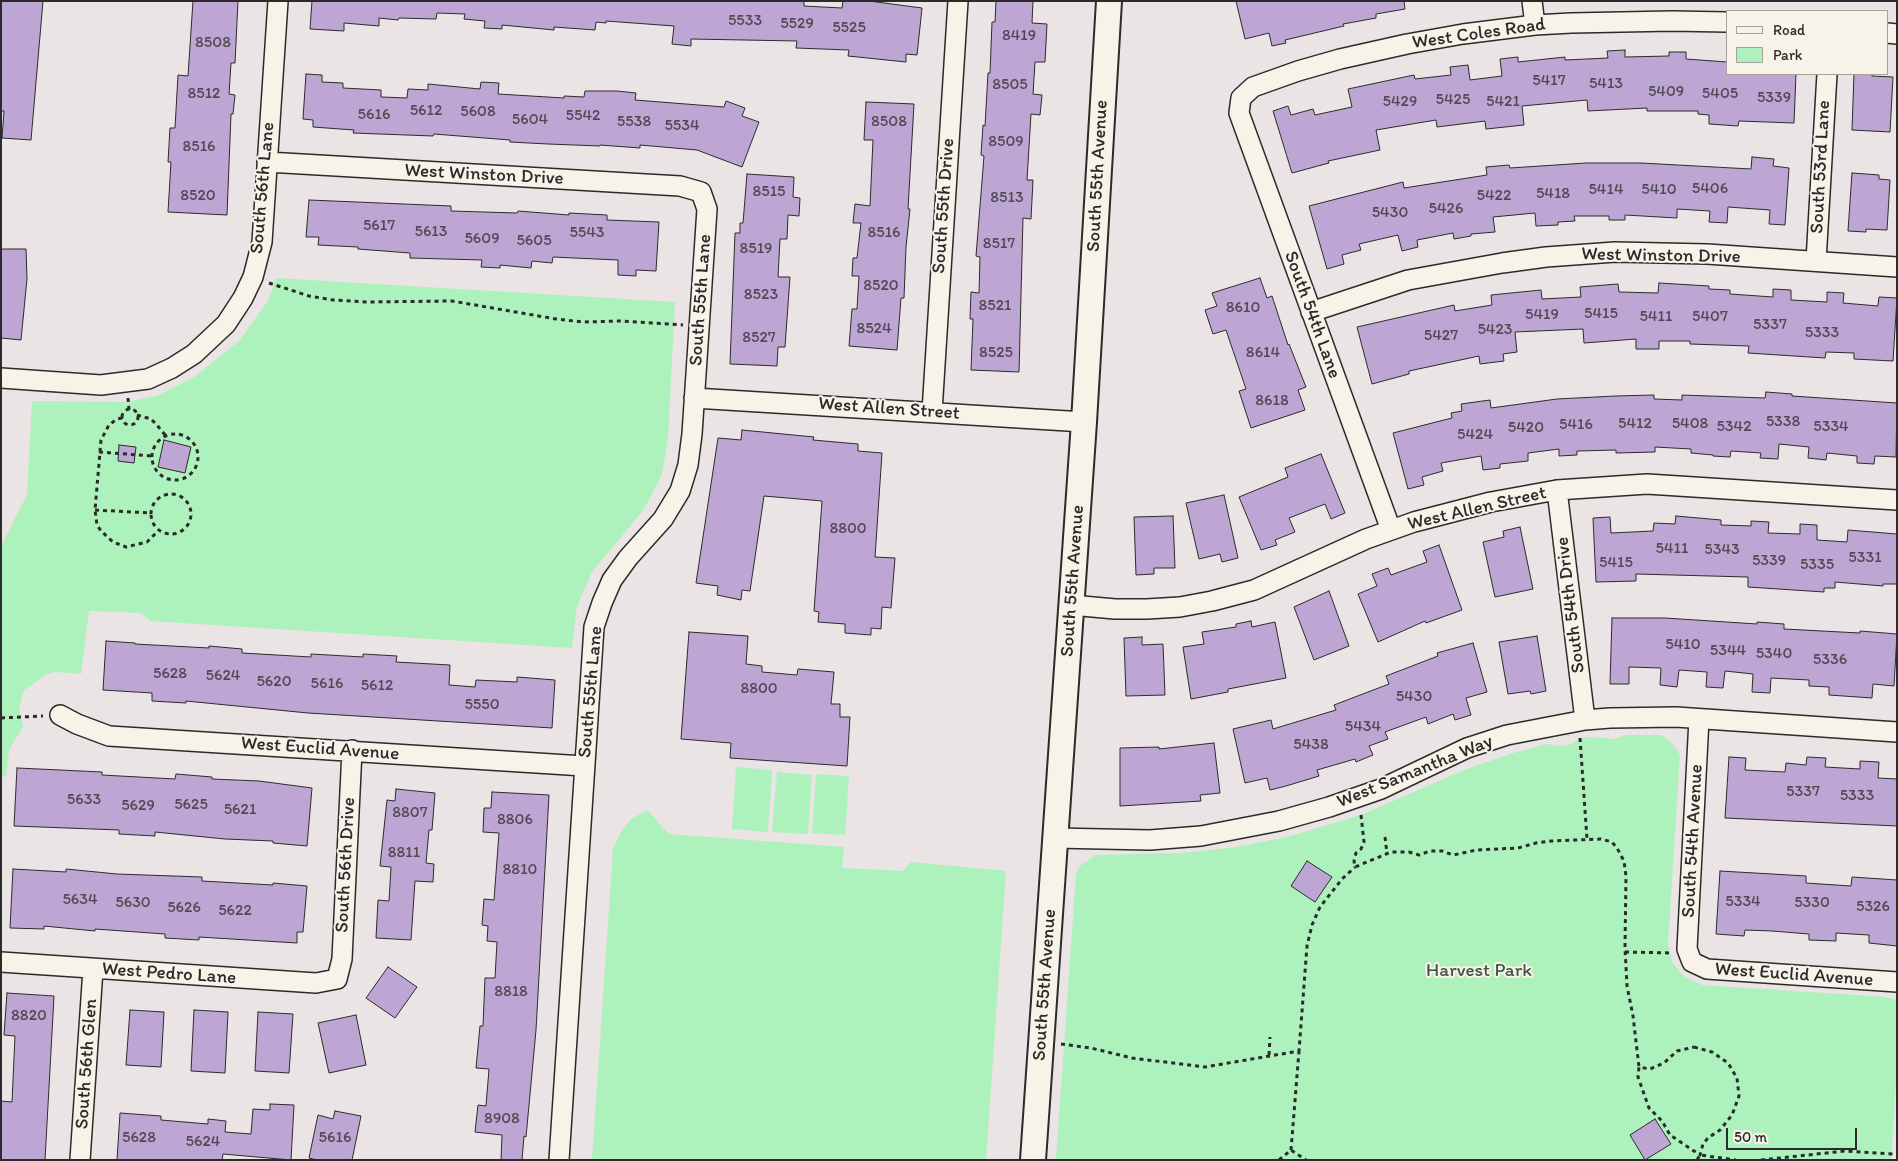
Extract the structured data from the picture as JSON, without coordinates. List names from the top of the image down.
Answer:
{
  "streets": {
    "street": [
      "West Coles Road",
      "South 53rd Lane",
      "West Winston Drive",
      "South 55th Avenue",
      "South 56th Lane",
      "South 55th Drive",
      "South 55th Lane",
      "South 54th Lane",
      "West Allen Street",
      "South 54th Drive",
      "West Euclid Avenue",
      "West Samantha Way",
      "South 54th Avenue",
      "South 56th Drive",
      "West Pedro Lane",
      "South 56th Glen"
    ]
  },
  "crossings": [
    ["West Coles Road", "South 54th Lane"],
    ["South 53rd Lane", "West Winston Drive"],
    ["West Winston Drive", "South 56th Lane"],
    ["West Winston Drive", "South 55th Lane"],
    ["West Winston Drive", "South 54th Lane"],
    ["South 55th Avenue", "West Allen Street"],
    ["South 55th Avenue", "West Samantha Way"],
    ["South 55th Drive", "West Allen Street"],
    ["South 55th Lane", "West Allen Street"],
    ["South 55th Lane", "West Euclid Avenue"],
    ["South 54th Lane", "West Allen Street"],
    ["West Allen Street", "South 54th Drive"],
    ["South 54th Drive", "West Samantha Way"],
    ["West Euclid Avenue", "South 54th Avenue"],
    ["West Euclid Avenue", "South 56th Drive"],
    ["West Samantha Way", "South 54th Avenue"],
    ["South 56th Drive", "West Pedro Lane"],
    ["West Pedro Lane", "South 56th Glen"]
  ],
  "parks": ["Harvest Park"],
  "house_numbers": [
    "5533",
    "5529",
    "5525",
    "8419",
    "8508",
    "5417",
    "5413",
    "8505",
    "5409",
    "8512",
    "5405",
    "5339",
    "5425",
    "5429",
    "5421",
    "5612",
    "5608",
    "5616",
    "5542",
    "5604",
    "5538",
    "8508",
    "5534",
    "8509",
    "8516",
    "5406",
    "5414",
    "5410",
    "8515",
    "5418",
    "8520",
    "5422",
    "8513",
    "5426",
    "5430",
    "5617",
    "5613",
    "5543",
    "8516",
    "5609",
    "5605",
    "8517",
    "8519",
    "8520",
    "8523",
    "8521",
    "8610",
    "5415",
    "5419",
    "5411",
    "5407",
    "5337",
    "8524",
    "5423",
    "5333",
    "5427",
    "8527",
    "8525",
    "8614",
    "8618",
    "5338",
    "5412",
    "5408",
    "5416",
    "5342",
    "5334",
    "5420",
    "5424",
    "8800",
    "5411",
    "5343",
    "5331",
    "5339",
    "5415",
    "5335",
    "5410",
    "5344",
    "5340",
    "5336",
    "5628",
    "5624",
    "5620",
    "5616",
    "5612",
    "8800",
    "5430",
    "5550",
    "5434",
    "5438",
    "5337",
    "5333",
    "5633",
    "5625",
    "5629",
    "5621",
    "8807",
    "8806",
    "8811",
    "8810",
    "5634",
    "5334",
    "5630",
    "5330",
    "5326",
    "5626",
    "5622",
    "8818",
    "8820",
    "8908",
    "5628",
    "5616",
    "5624"
  ],
  "legend": ["Road", "Park"],
  "scale_bar": "50 m"
}
